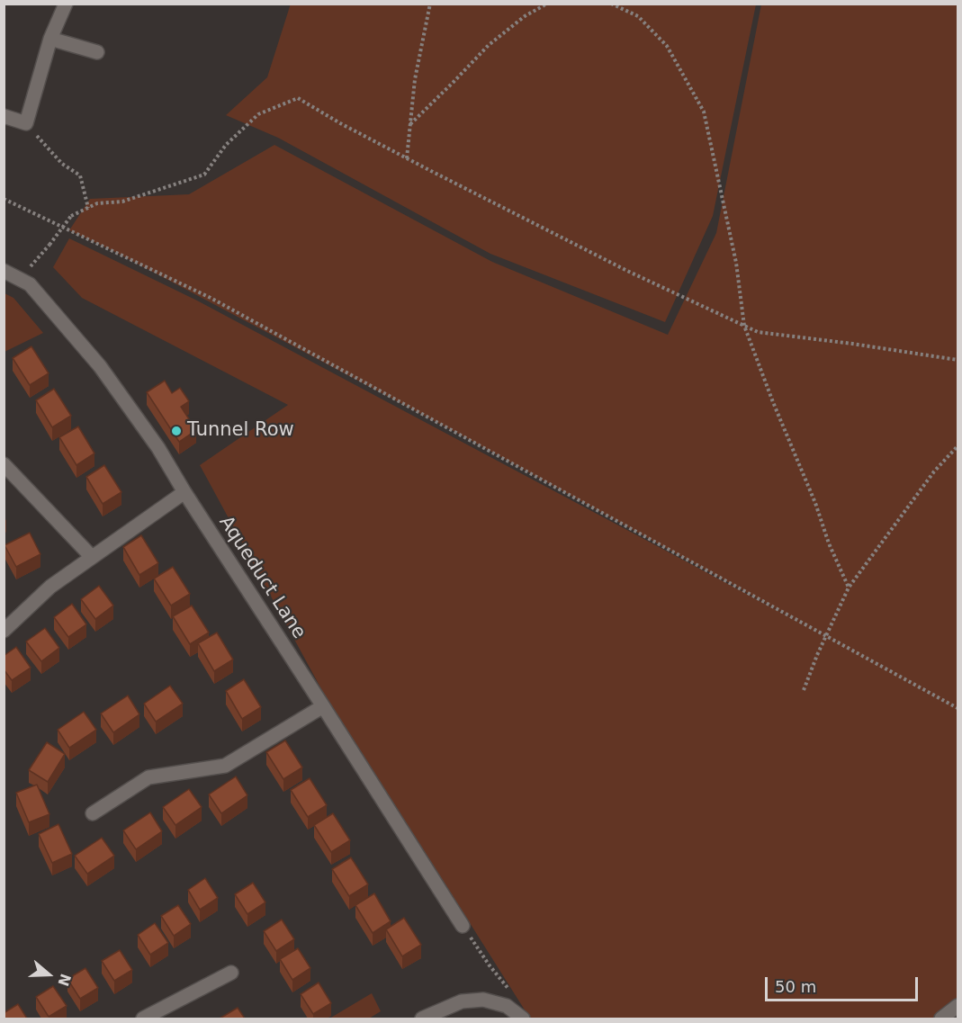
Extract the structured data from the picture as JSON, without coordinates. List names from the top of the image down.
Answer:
{
  "streets": {
    "street": ["Aqueduct Lane"]
  },
  "places": ["Tunnel Row"],
  "scale_bar": "50 m",
  "north": "right"
}
